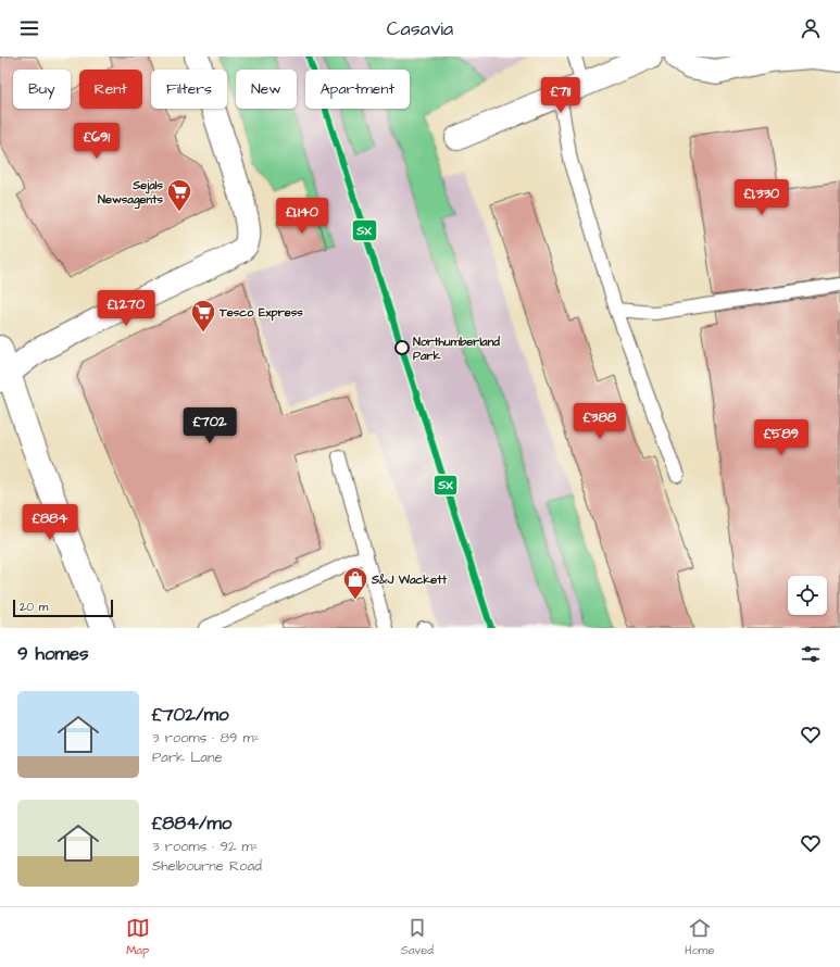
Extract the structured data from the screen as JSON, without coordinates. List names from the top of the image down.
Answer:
{
  "places": {
    "supermarket": ["Sejals Newsagents", "Tesco Express"],
    "other": ["Northumberland Park"],
    "shop": ["S&J Wackett"]
  },
  "lines": ["transit line SX"],
  "scale_bar": "20 m",
  "page": {
    "header": "Casavia",
    "chip": [
      "Buy",
      "Rent",
      "Filters",
      "New",
      "Apartment"
    ],
    "price": [
      "£711",
      "£691",
      "£1,330",
      "£1,140",
      "£1,270",
      "£388",
      "£702",
      "£589",
      "£884"
    ],
    "scale": "20 m",
    "heading": "9 homes",
    "list": [
      {
        "name": "£702/mo",
        "note": "3 rooms · 89 m² · Park Lane"
      },
      {
        "name": "£884/mo",
        "note": "3 rooms · 92 m² · Shelbourne Road"
      }
    ],
    "tabs": ["Map", "Saved", "Home"]
  }
}
